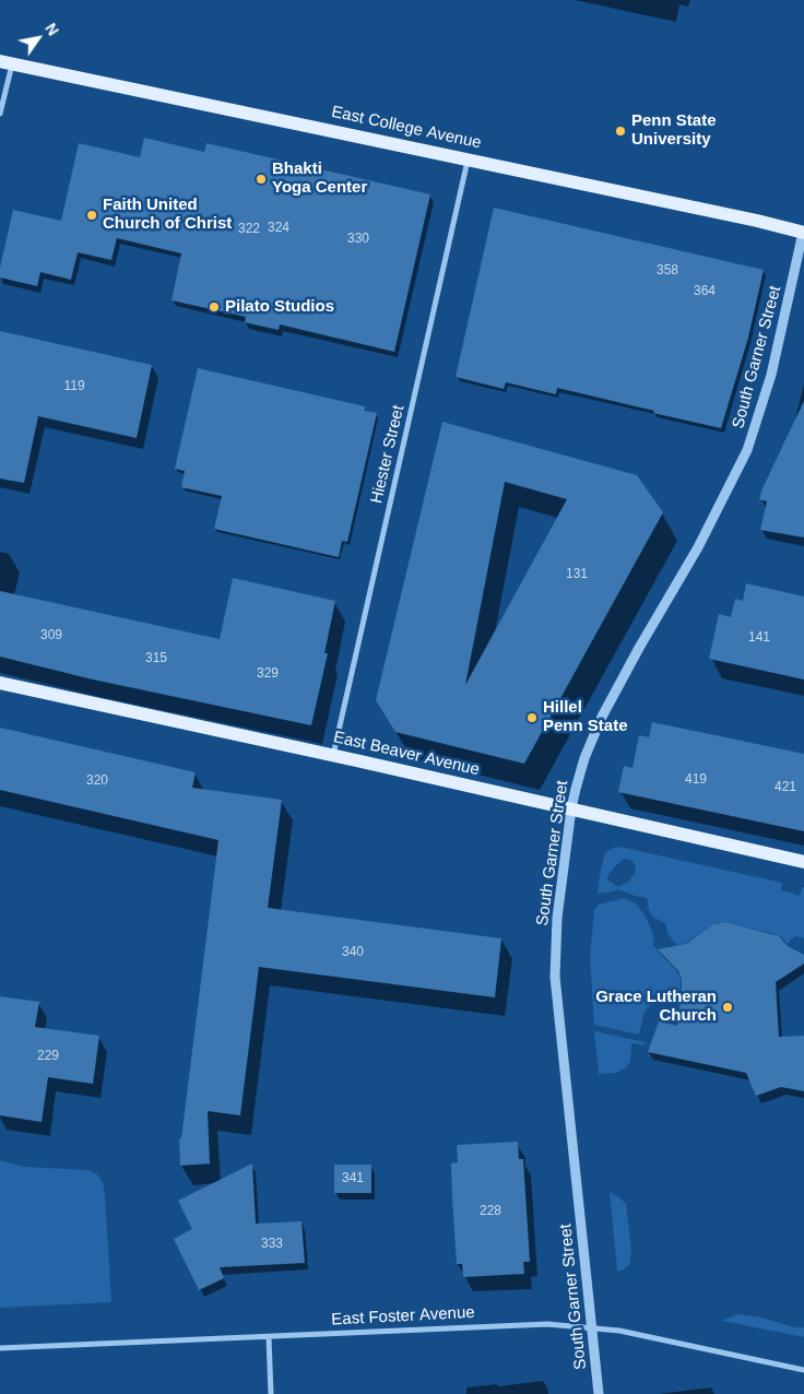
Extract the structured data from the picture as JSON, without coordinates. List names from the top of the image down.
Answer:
{
  "streets": {
    "main road": ["East College Avenue", "East Beaver Avenue"],
    "street": ["South Garner Street", "Hiester Street", "East Foster Avenue"]
  },
  "crossings": [
    ["East College Avenue", "South Garner Street"],
    ["East College Avenue", "Hiester Street"],
    ["South Garner Street", "East Beaver Avenue"],
    ["South Garner Street", "East Foster Avenue"],
    ["Hiester Street", "East Beaver Avenue"]
  ],
  "places": [
    "Penn State University",
    "Bhakti Yoga Center",
    "Faith United Church of Christ",
    "Pilato Studios",
    "Hillel Penn State",
    "Grace Lutheran Church"
  ],
  "house_numbers": [
    "324",
    "322",
    "330",
    "358",
    "364",
    "119",
    "131",
    "309",
    "141",
    "315",
    "329",
    "419",
    "320",
    "421",
    "340",
    "229",
    "341",
    "228",
    "333"
  ],
  "north": "top right"
}
